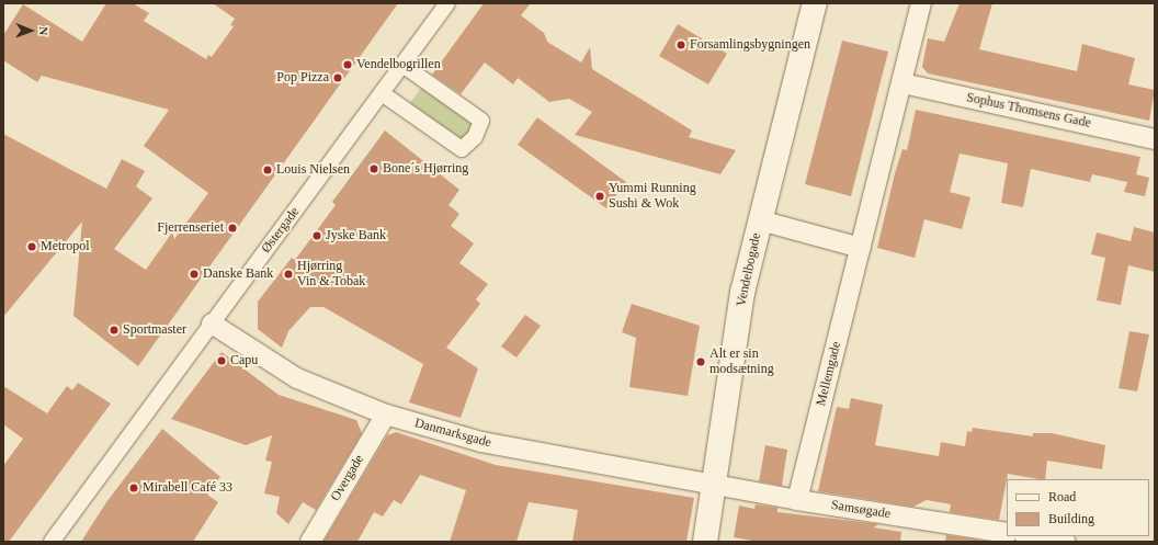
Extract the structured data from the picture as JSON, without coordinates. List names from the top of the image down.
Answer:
{
  "streets": {
    "street": [
      "Sophus Thomsens Gade",
      "Østergade",
      "Vendelbogade",
      "Mellemgade",
      "Danmarksgade",
      "Overgade",
      "Samsøgade"
    ]
  },
  "crossings": [
    ["Sophus Thomsens Gade", "Mellemgade"],
    ["Østergade", "Danmarksgade"],
    ["Vendelbogade", "Danmarksgade"],
    ["Vendelbogade", "Samsøgade"],
    ["Mellemgade", "Samsøgade"],
    ["Danmarksgade", "Overgade"],
    ["Danmarksgade", "Samsøgade"]
  ],
  "places": [
    "Forsamlingsbygningen",
    "Vendelbogrillen",
    "Pop Pizza",
    "Bone´s Hjørring",
    "Louis Nielsen",
    "Yummi Running Sushi & Wok",
    "Fjerrenseriet",
    "Jyske Bank",
    "Metropol",
    "Danske Bank",
    "Hjørring Vin & Tobak",
    "Sportmaster",
    "Capu",
    "Alt er sin modsætning",
    "Mirabell Café 33"
  ],
  "legend": ["Road", "Building"],
  "north": "right"
}
